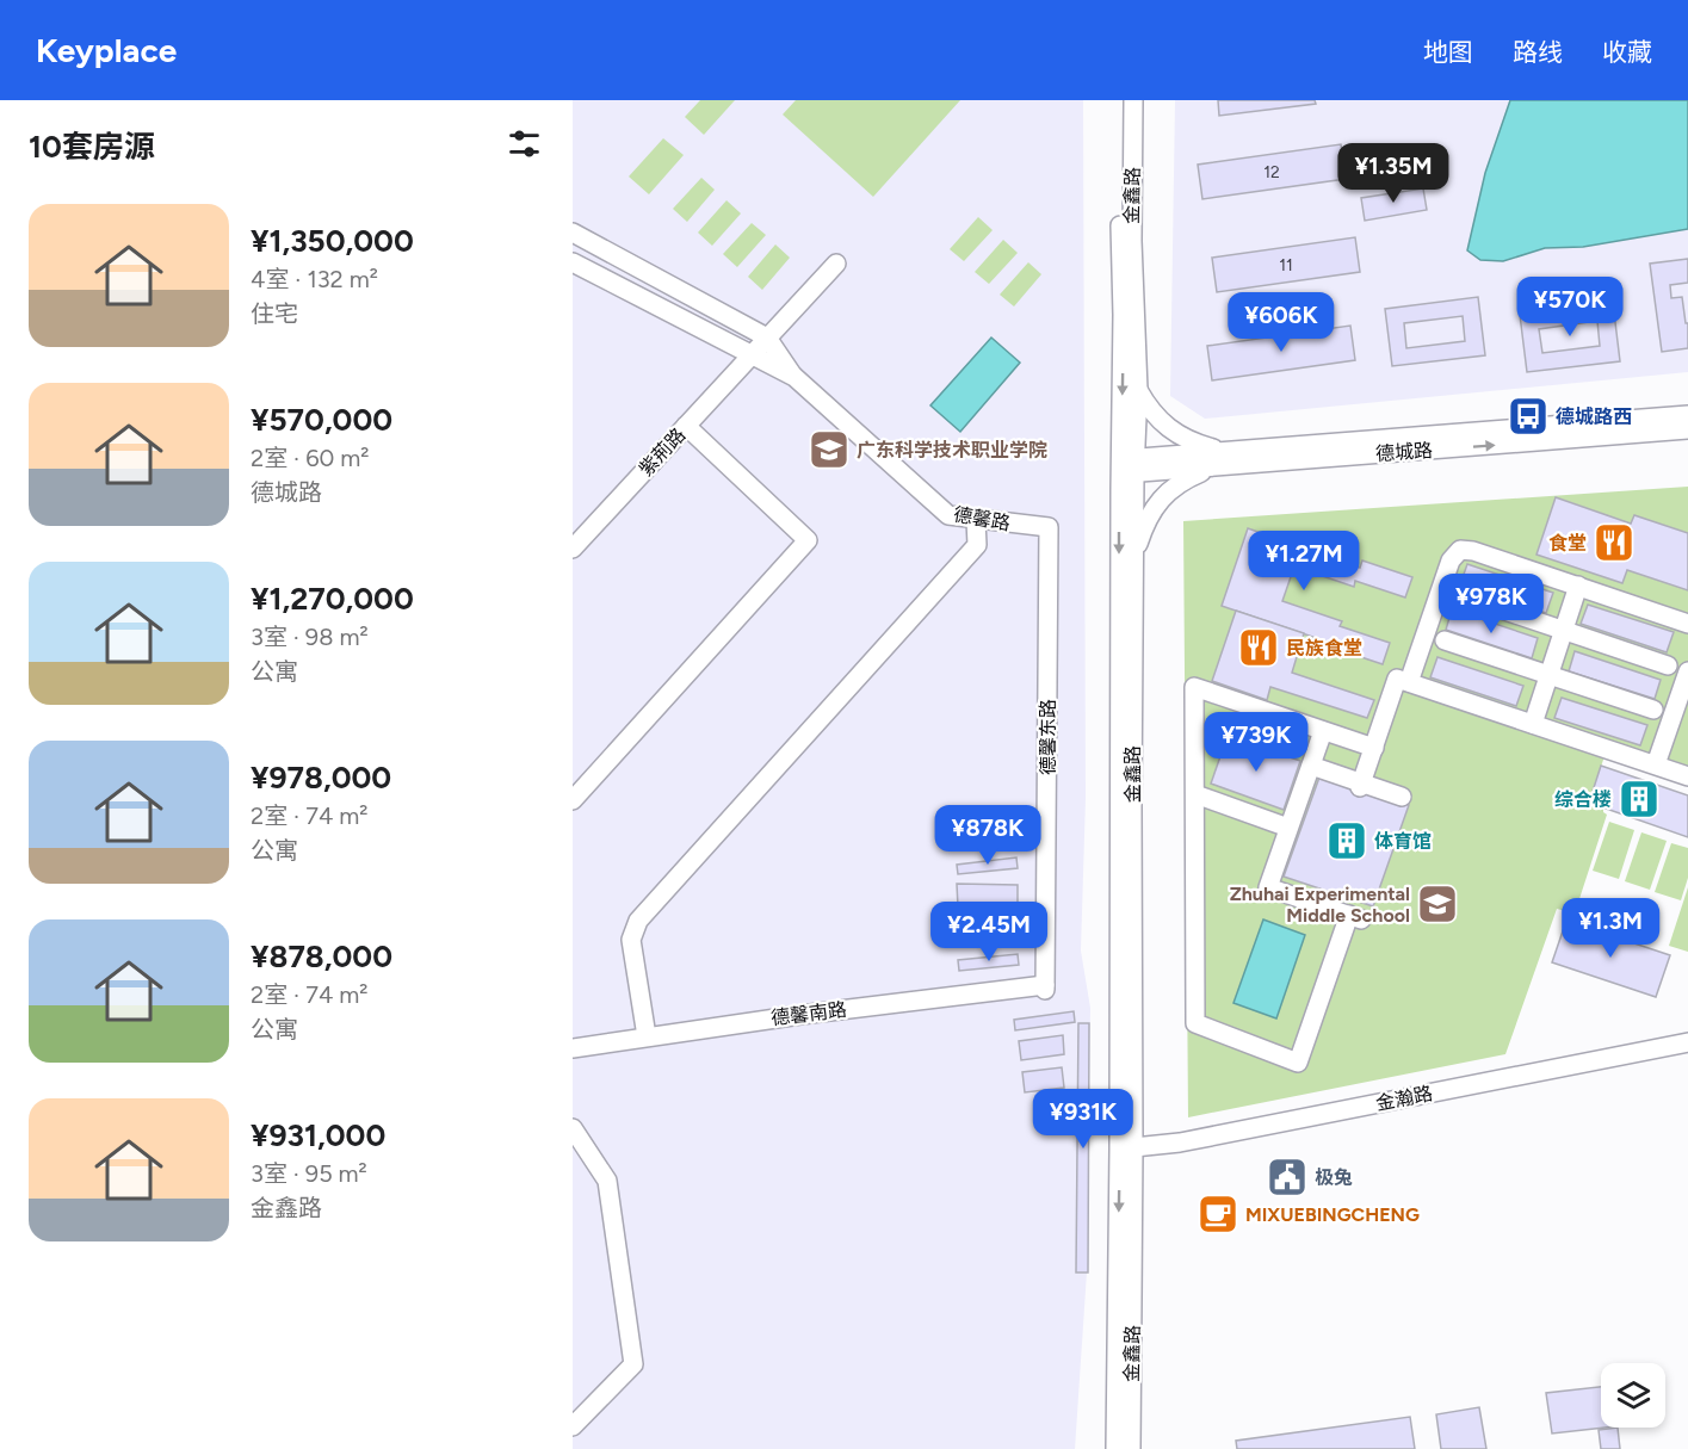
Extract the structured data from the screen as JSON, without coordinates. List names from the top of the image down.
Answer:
{
  "streets": {
    "street": [
      "金鑫路",
      "紫荊路",
      "德城路",
      "德馨路",
      "德馨东路",
      "德馨南路",
      "金瀚路"
    ]
  },
  "crossings": [
    ["金鑫路", "德城路"],
    ["金鑫路", "金瀚路"],
    ["紫荊路", "德馨路"],
    ["德馨路", "德馨东路"],
    ["德馨东路", "德馨南路"]
  ],
  "places": {
    "bus stop": ["德城路西"],
    "school or university": ["广东科学技术职业学院", "Zhuhai Experimental Middle School"],
    "restaurant": ["食堂", "民族食堂"],
    "building": ["综合楼", "体育馆"],
    "public building": ["极兔"],
    "cafe": ["MIXUEBINGCHENG"]
  },
  "house_numbers": ["12", "11"],
  "page": {
    "header": "Keyplace",
    "nav": ["地图", "路线", "收藏"],
    "heading": "10套房源",
    "price": [
      "¥1.35M",
      "¥570K",
      "¥606K",
      "¥1.27M",
      "¥978K",
      "¥739K",
      "¥878K",
      "¥1.3M",
      "¥2.45M",
      "¥931K"
    ],
    "list": [
      {
        "name": "¥1,350,000",
        "note": "4室 · 132 m² · 住宅"
      },
      {
        "name": "¥570,000",
        "note": "2室 · 60 m² · 德城路"
      },
      {
        "name": "¥1,270,000",
        "note": "3室 · 98 m² · 公寓"
      },
      {
        "name": "¥978,000",
        "note": "2室 · 74 m² · 公寓"
      },
      {
        "name": "¥878,000",
        "note": "2室 · 74 m² · 公寓"
      },
      {
        "name": "¥931,000",
        "note": "3室 · 95 m² · 金鑫路"
      }
    ]
  }
}
